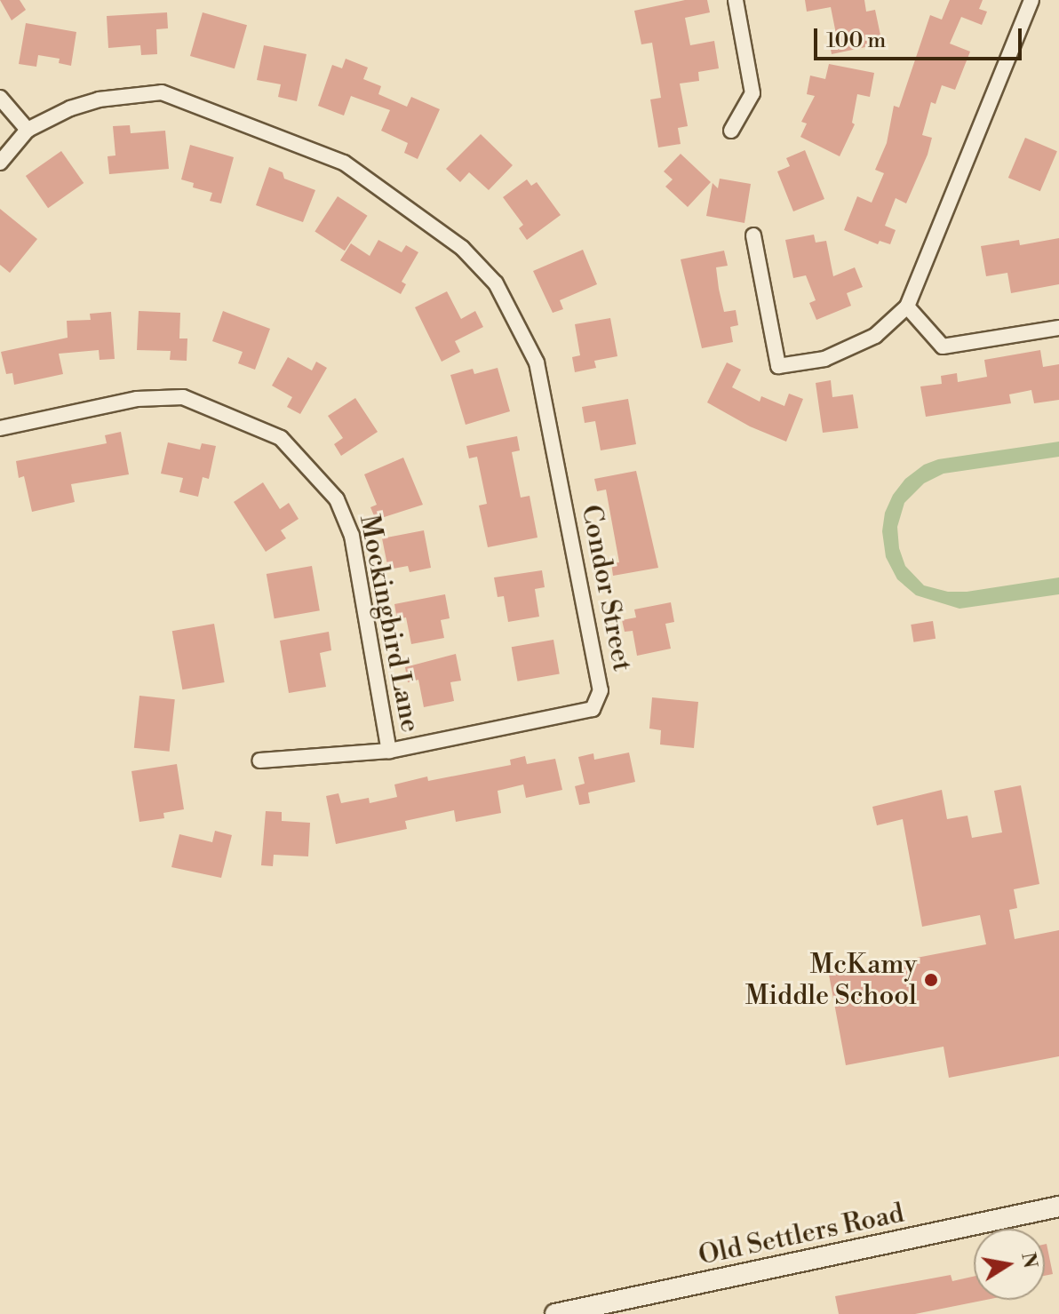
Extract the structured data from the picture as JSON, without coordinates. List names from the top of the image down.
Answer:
{
  "streets": {
    "street": ["Condor Street", "Mockingbird Lane", "Old Settlers Road"]
  },
  "crossings": [
    ["Condor Street", "Mockingbird Lane"]
  ],
  "places": ["McKamy Middle School"],
  "scale_bar": "100 m",
  "north": "right"
}
